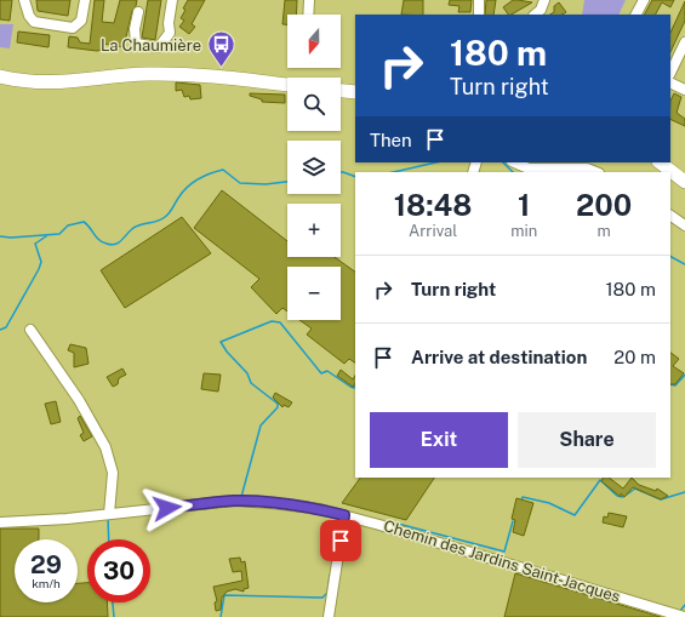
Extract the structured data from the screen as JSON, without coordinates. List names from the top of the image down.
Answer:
{
  "streets": {
    "street": ["Chemin des Jardins Saint-Jacques"]
  },
  "places": {
    "bus stop": ["La Chaumière"]
  },
  "north": "bottom",
  "page": {
    "map_buttons": ["+", "−"],
    "turn": ["180 m", "Turn right"],
    "then": "Then",
    "eta": [
      "18:48",
      "Arrival",
      "1",
      "min",
      "200",
      "m"
    ],
    "list": [
      {
        "name": "Turn right",
        "value": "180 m"
      },
      {
        "name": "Arrive at destination",
        "value": "20 m"
      }
    ],
    "buttons": ["Exit", "Share"],
    "speed": "29 km/h",
    "limit": "30"
  }
}
